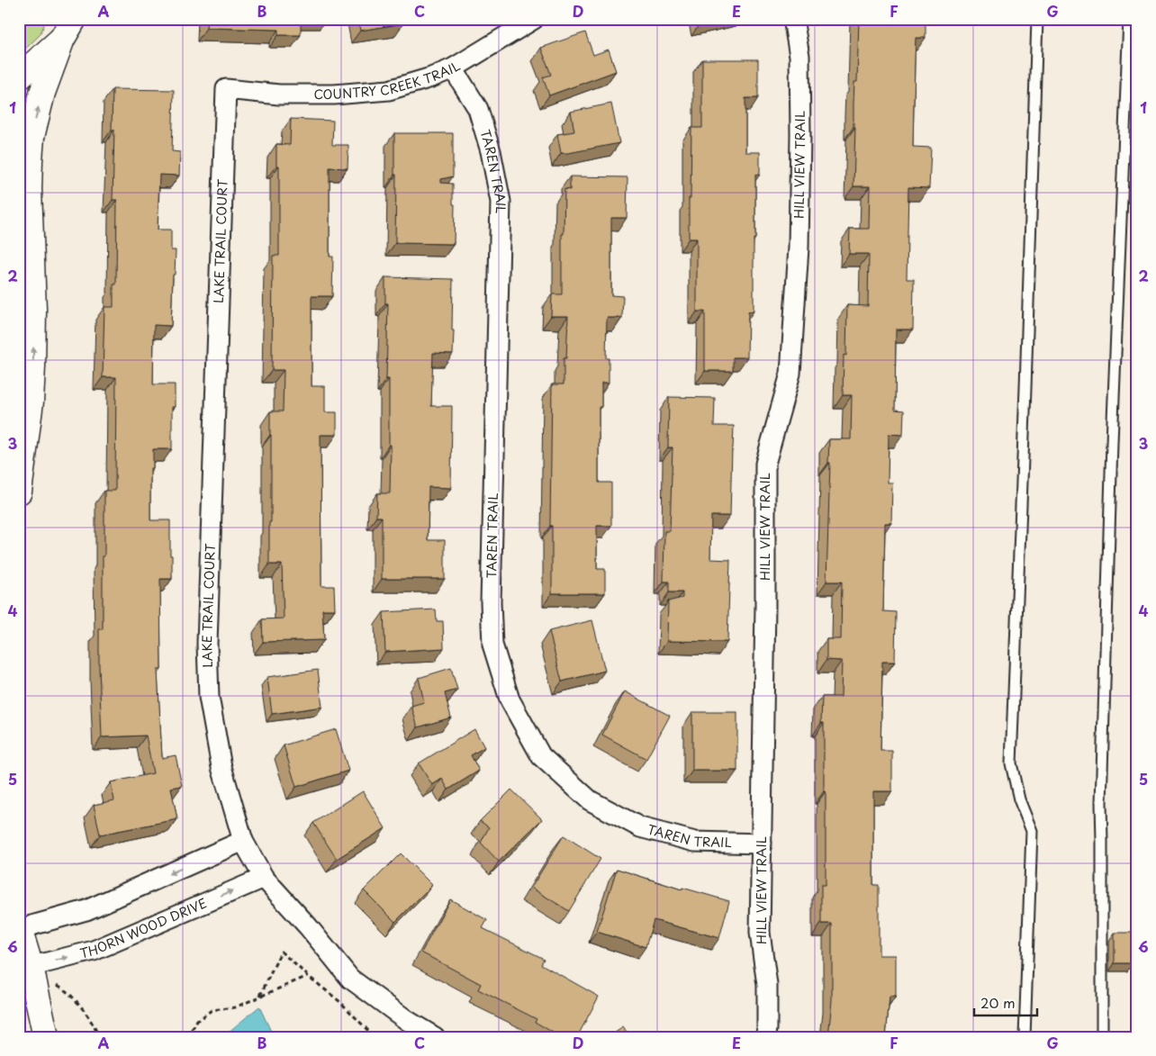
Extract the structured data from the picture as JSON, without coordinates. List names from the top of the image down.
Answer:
{
  "streets": {
    "street": [
      "COUNTRY CREEK TRAIL",
      "HILL VIEW TRAIL",
      "TAREN TRAIL",
      "LAKE TRAIL COURT",
      "THORN WOOD DRIVE"
    ]
  },
  "crossings": [
    ["COUNTRY CREEK TRAIL", "TAREN TRAIL"],
    ["COUNTRY CREEK TRAIL", "LAKE TRAIL COURT"],
    ["HILL VIEW TRAIL", "TAREN TRAIL"],
    ["LAKE TRAIL COURT", "THORN WOOD DRIVE"]
  ],
  "scale_bar": "20 m",
  "grid": {
    "columns": [
      "A",
      "B",
      "C",
      "D",
      "E",
      "F",
      "G"
    ],
    "rows": [
      "1",
      "2",
      "3",
      "4",
      "5",
      "6"
    ]
  }
}
